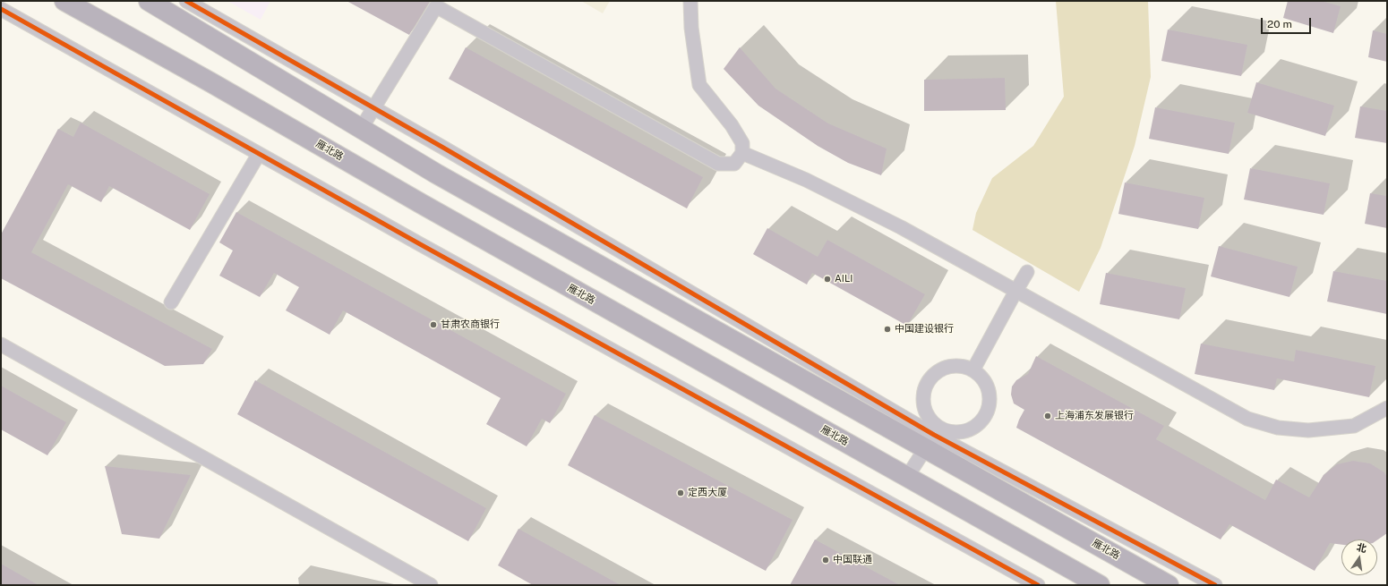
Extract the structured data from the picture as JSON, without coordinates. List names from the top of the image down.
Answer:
{
  "streets": {
    "main road": ["雁北路"]
  },
  "places": [
    "AILI",
    "甘肃农商银行",
    "中国建设银行",
    "上海浦东发展银行",
    "定西大厦",
    "中国联通"
  ],
  "scale_bar": "20 m",
  "north": "top"
}
